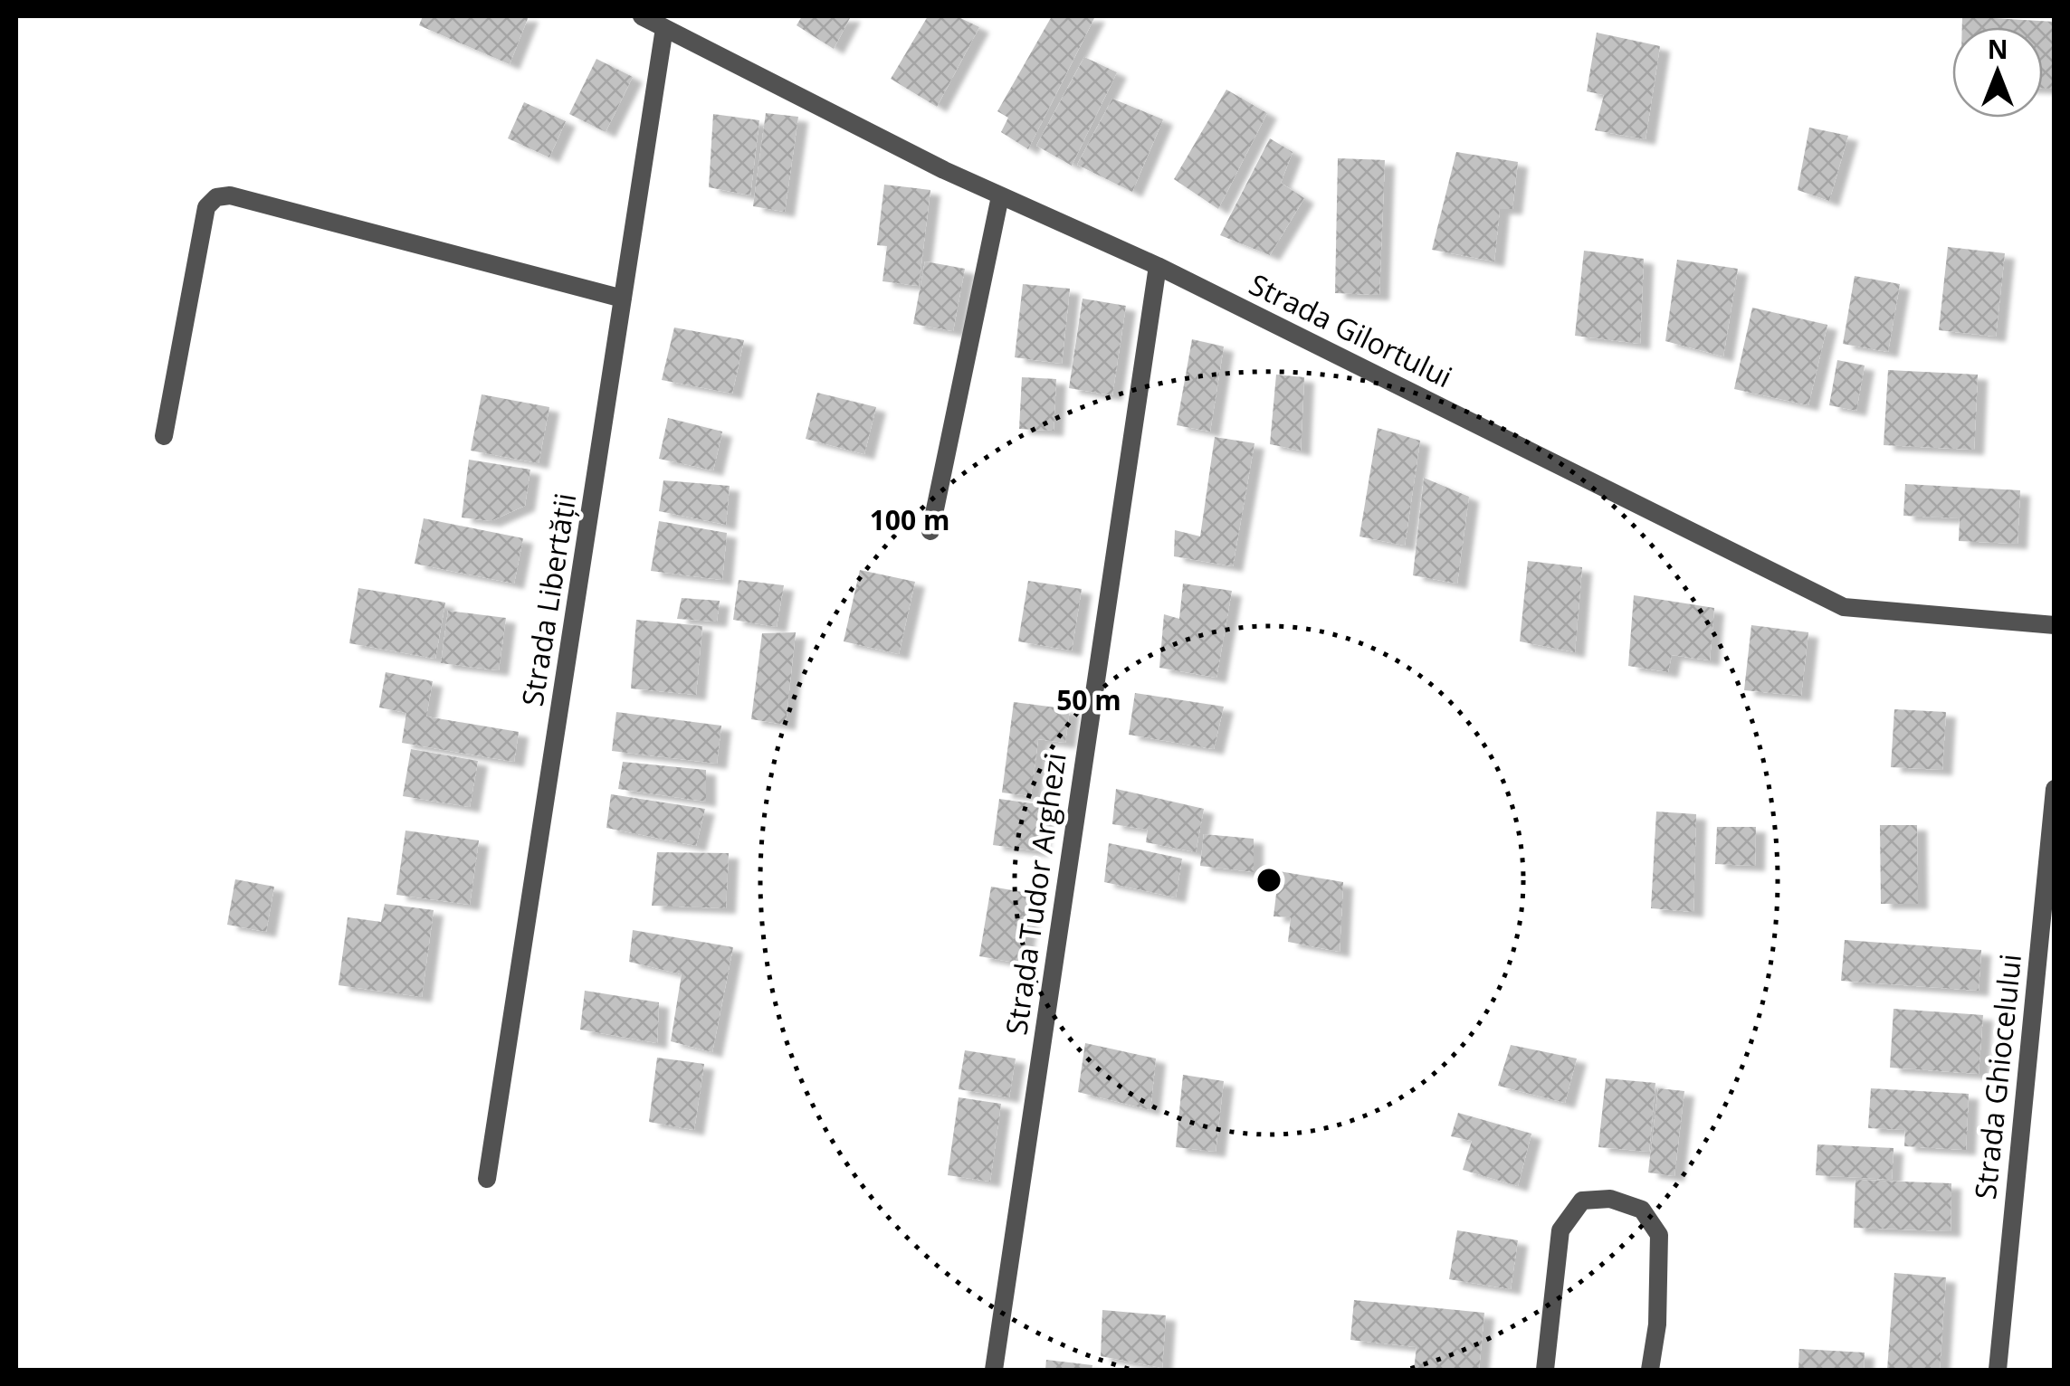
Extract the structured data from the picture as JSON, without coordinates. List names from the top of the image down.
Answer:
{
  "streets": {
    "street": [
      "Strada Gilortului",
      "Strada Libertății",
      "Strada Tudor Arghezi",
      "Strada Ghiocelului"
    ]
  },
  "crossings": [
    ["Strada Gilortului", "Strada Libertății"],
    ["Strada Gilortului", "Strada Tudor Arghezi"]
  ],
  "north": "top",
  "rings": ["100 m", "50 m"]
}
